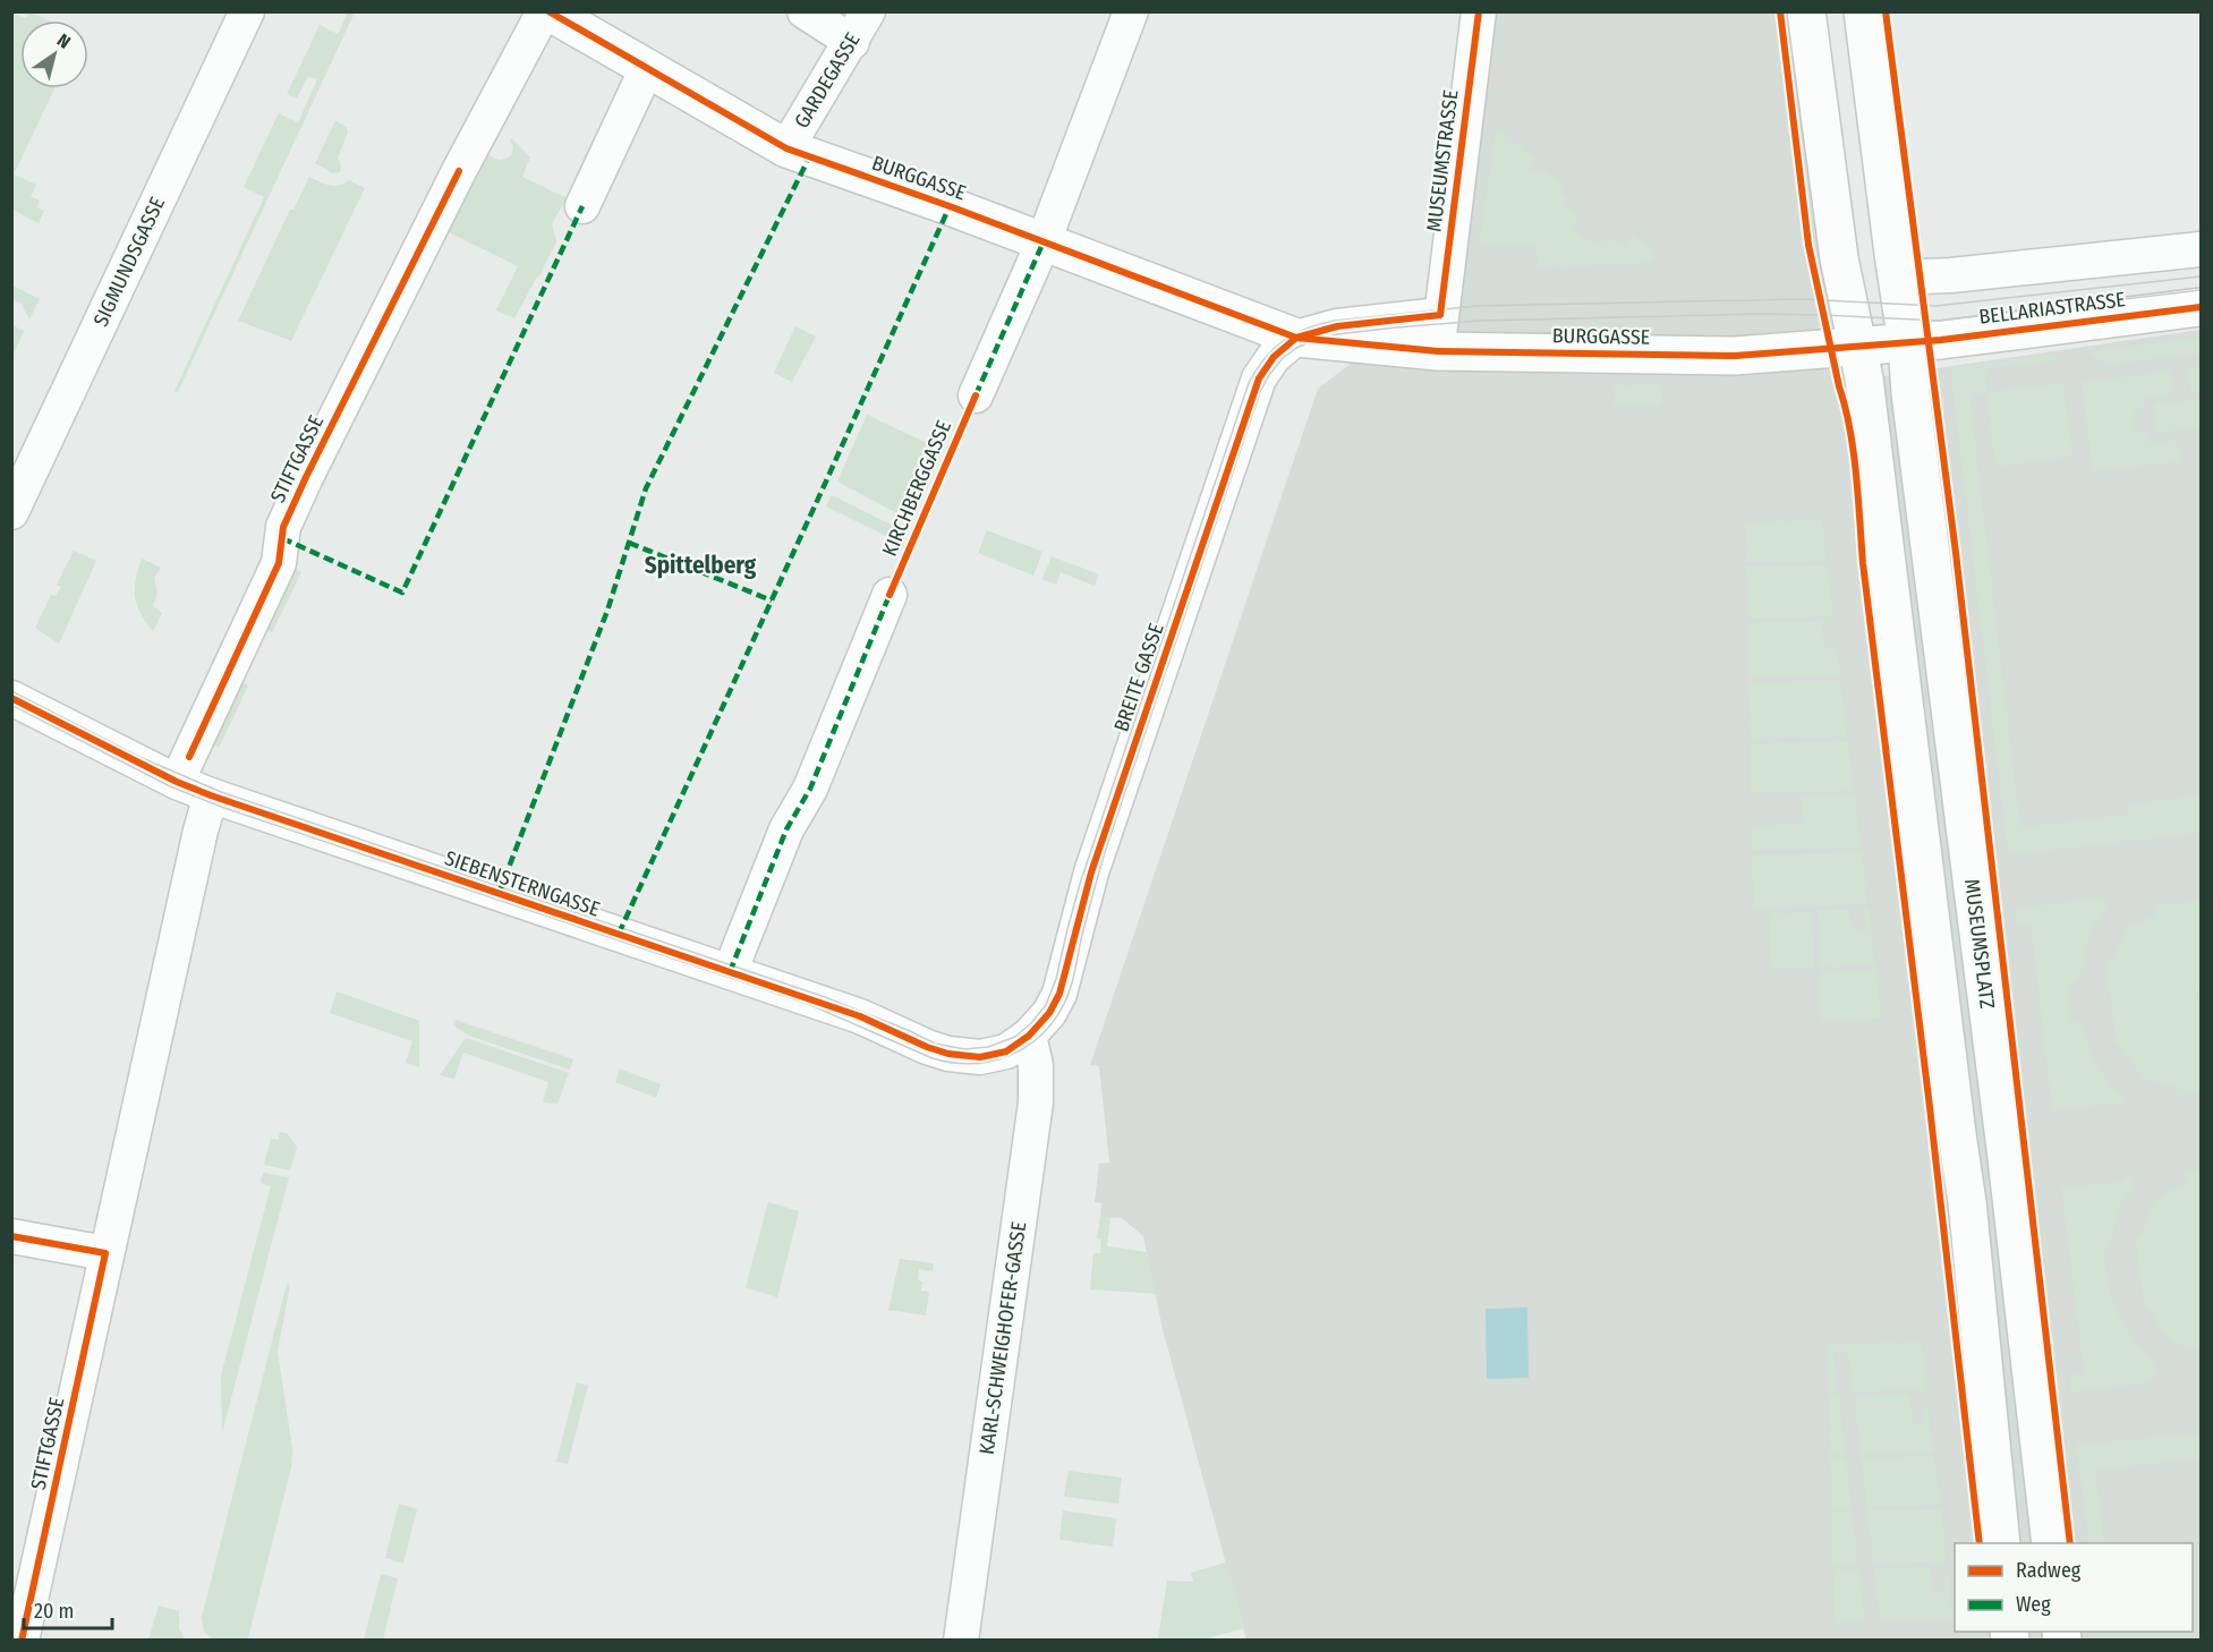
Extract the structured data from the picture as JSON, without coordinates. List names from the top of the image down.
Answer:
{
  "streets": {
    "main road": ["BURGGASSE", "BELLARIASTRASSE", "MUSEUMSPLATZ"],
    "street": [
      "GARDEGASSE",
      "MUSEUMSTRASSE",
      "SIGMUNDSGASSE",
      "STIFTGASSE",
      "BREITE GASSE",
      "SIEBENSTERNGASSE",
      "KARL-SCHWEIGHOFER-GASSE"
    ],
    "cycle path": ["KIRCHBERGGASSE"]
  },
  "crossings": [
    ["GARDEGASSE", "BURGGASSE"],
    ["MUSEUMSTRASSE", "BURGGASSE"],
    ["BURGGASSE", "BELLARIASTRASSE"],
    ["BURGGASSE", "STIFTGASSE"],
    ["BURGGASSE", "BREITE GASSE"],
    ["BURGGASSE", "MUSEUMSPLATZ"],
    ["BELLARIASTRASSE", "MUSEUMSPLATZ"],
    ["STIFTGASSE", "SIEBENSTERNGASSE"],
    ["BREITE GASSE", "SIEBENSTERNGASSE"],
    ["BREITE GASSE", "KARL-SCHWEIGHOFER-GASSE"],
    ["SIEBENSTERNGASSE", "KARL-SCHWEIGHOFER-GASSE"]
  ],
  "districts": ["Spittelberg"],
  "legend": ["Radweg", "Weg"],
  "scale_bar": "20 m",
  "north": "top right"
}
